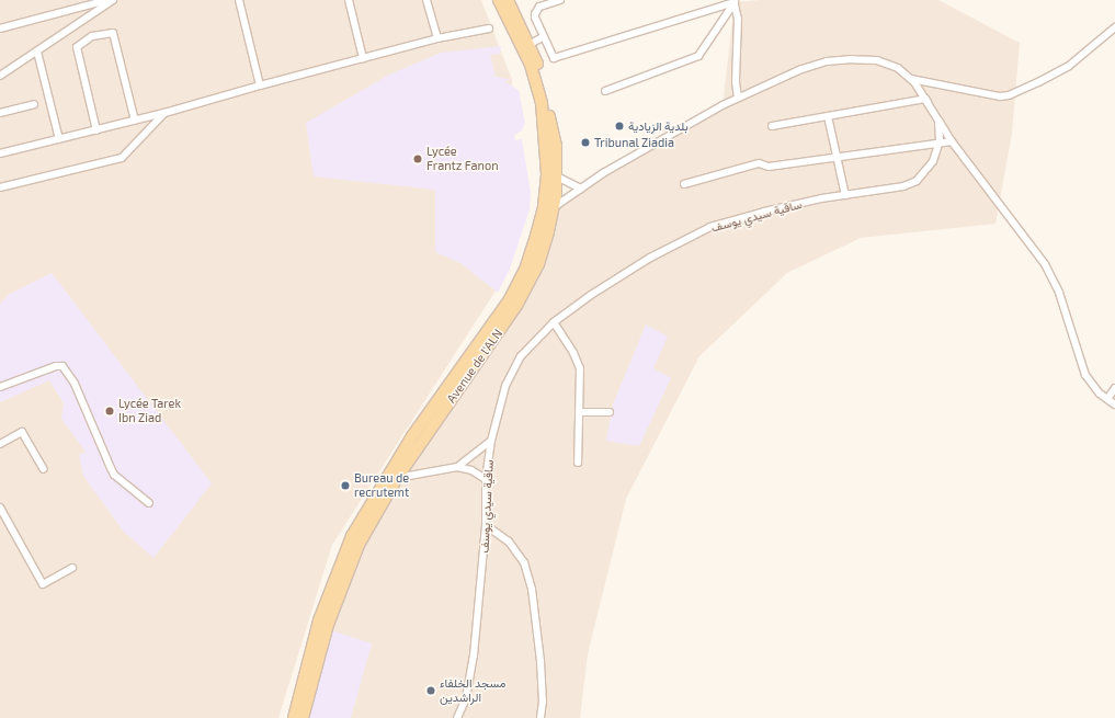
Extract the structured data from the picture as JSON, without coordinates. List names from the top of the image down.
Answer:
{
  "streets": {
    "street": ["ساقية سيدي يوسف"]
  },
  "places": [
    "بلدية الزيادية",
    "Tribunal Ziadia",
    "Lycée Frantz Fanon",
    "Lycée Tarek Ibn Ziad",
    "Bureau de recrutemt",
    "مسجد الخلفاء الراشدين"
  ]
}
